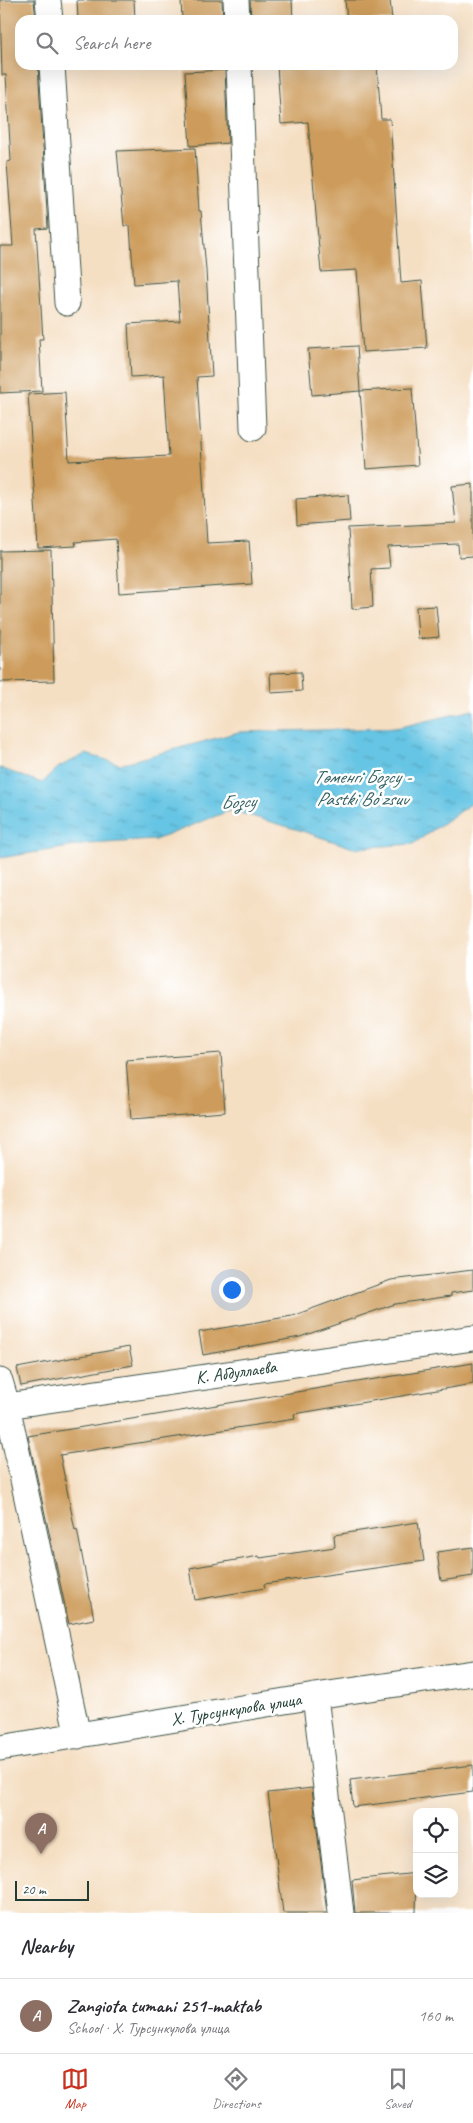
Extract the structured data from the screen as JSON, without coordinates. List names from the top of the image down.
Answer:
{
  "streets": {
    "street": ["К. Абдуллаева", "Х. Турсункулова улица"]
  },
  "water": ["Төменгі Бозсу - Pastki Boʻzsuv", "Бозсу"],
  "scale_bar": "20 m",
  "page": {
    "search": "Search here",
    "pins": "A",
    "scale": "20 m",
    "heading": "Nearby",
    "list": [
      {
        "mark": "A",
        "name": "Zangiota tumani 251-maktab",
        "note": "School · Х. Турсункулова улица",
        "value": "160 m"
      }
    ],
    "nav": ["Map", "Directions", "Saved"]
  }
}
